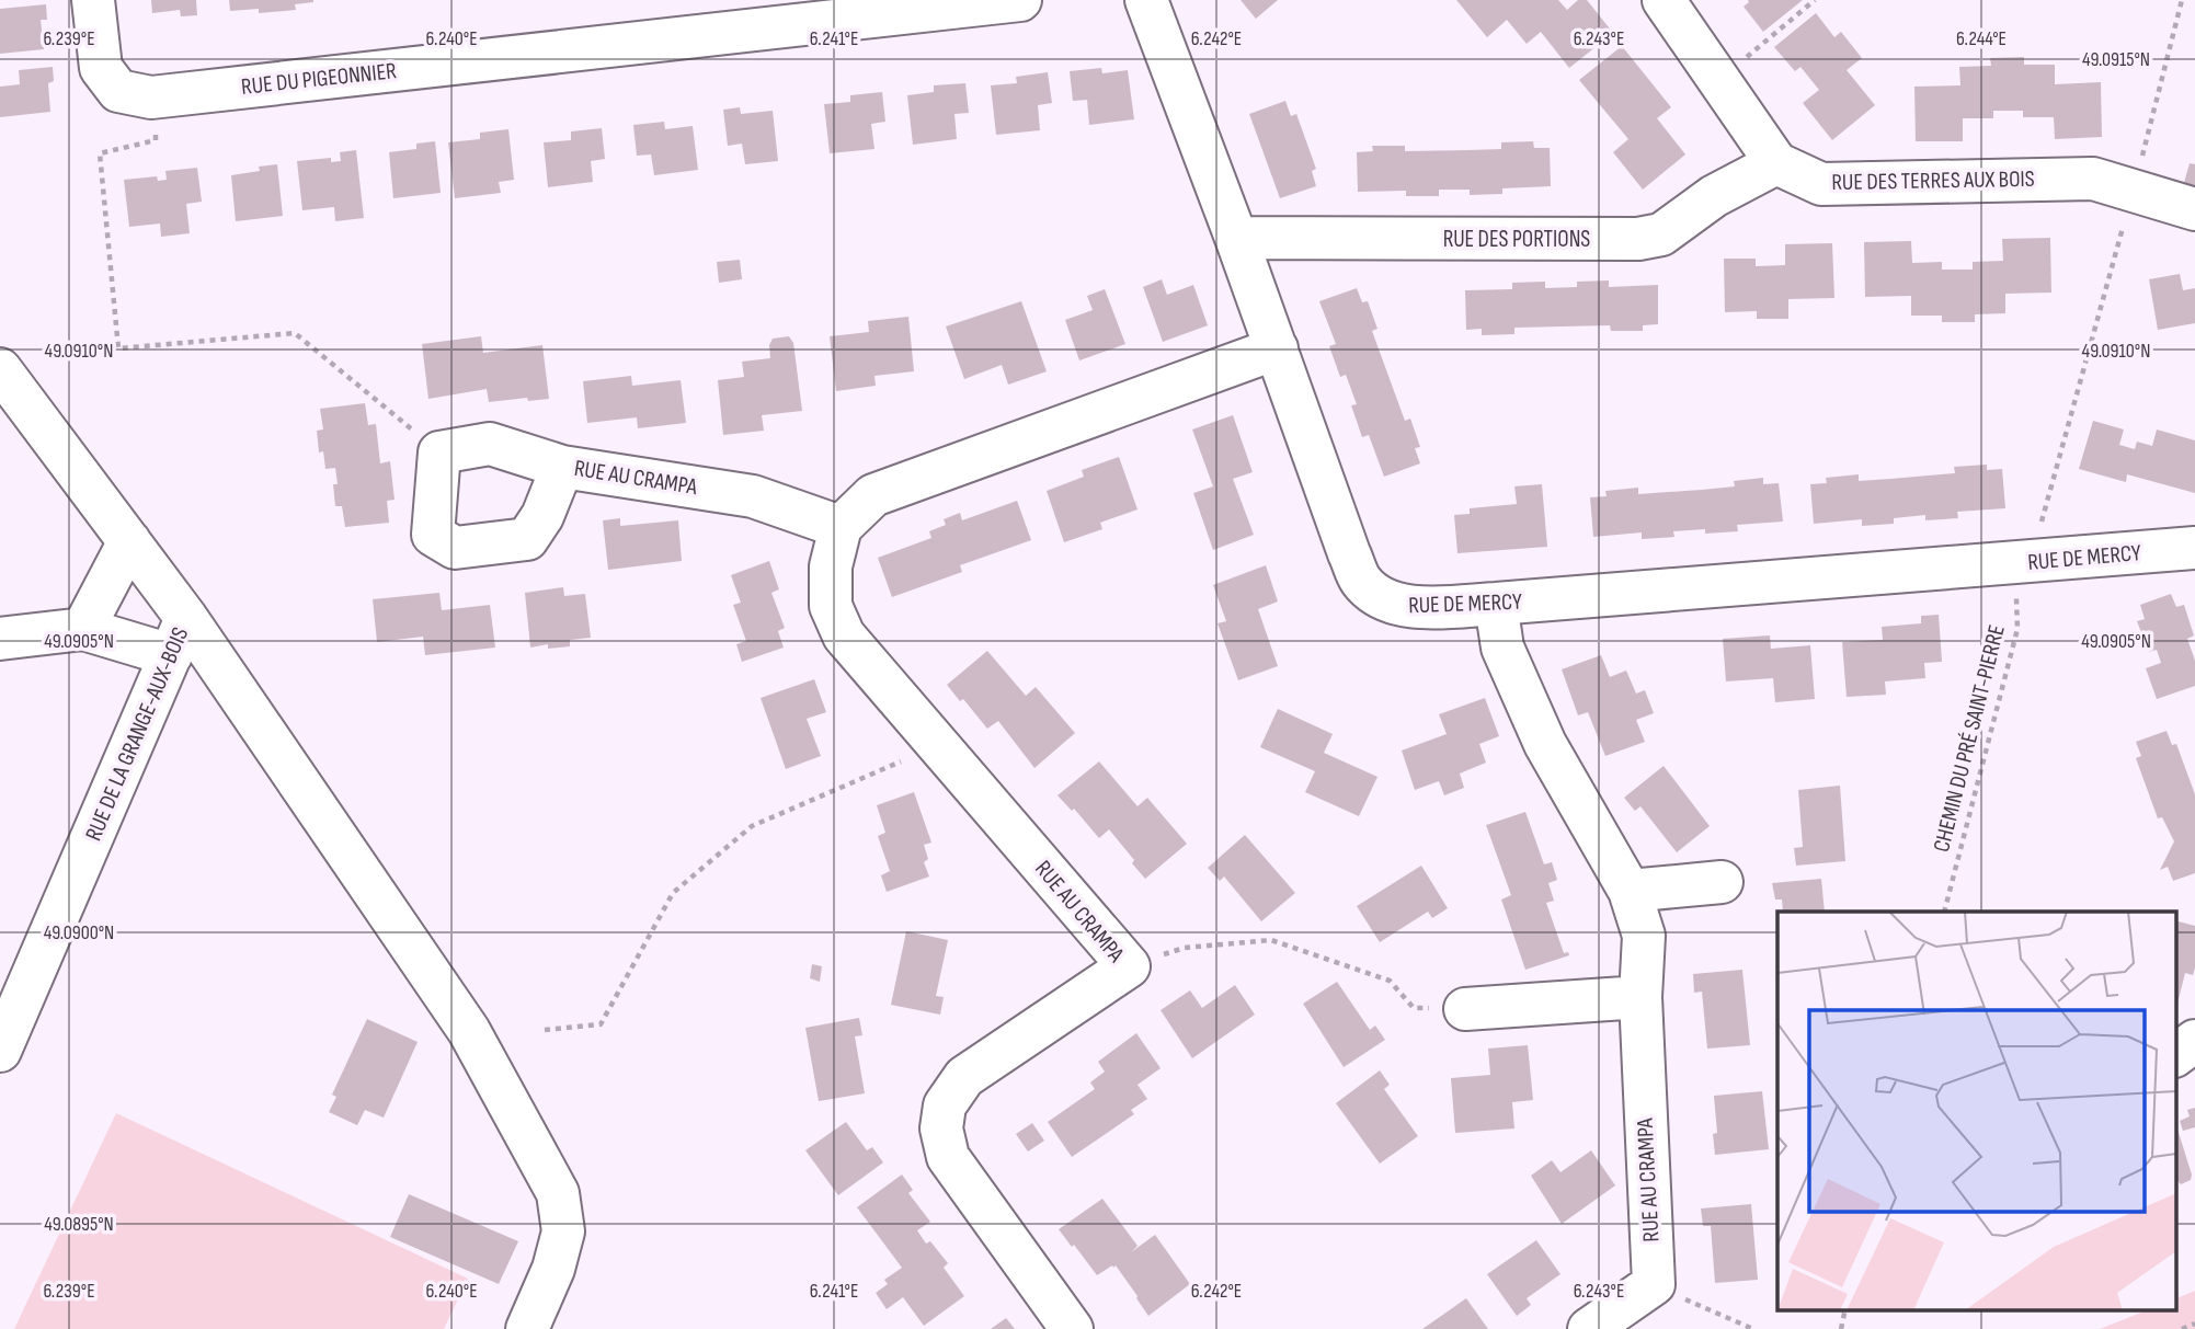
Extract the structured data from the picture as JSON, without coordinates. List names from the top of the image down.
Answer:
{
  "streets": {
    "street": [
      "RUE DU PIGEONNIER",
      "RUE DES TERRES AUX BOIS",
      "RUE DES PORTIONS",
      "RUE AU CRAMPA",
      "RUE DE MERCY",
      "RUE DE LA GRANGE-AUX-BOIS"
    ],
    "path": ["CHEMIN DU PRÉ SAINT-PIERRE"]
  },
  "crossings": [
    ["RUE DES TERRES AUX BOIS", "RUE DES PORTIONS"],
    ["RUE DES PORTIONS", "RUE DE MERCY"],
    ["RUE AU CRAMPA", "RUE DE MERCY"],
    ["RUE DE MERCY", "CHEMIN DU PRÉ SAINT-PIERRE"]
  ],
  "coordinates": [
    "6.239°E",
    "6.240°E",
    "6.241°E",
    "6.242°E",
    "6.243°E",
    "6.244°E",
    "49.0915°N",
    "49.0910°N",
    "49.0905°N",
    "49.0900°N",
    "49.0895°N"
  ]
}
